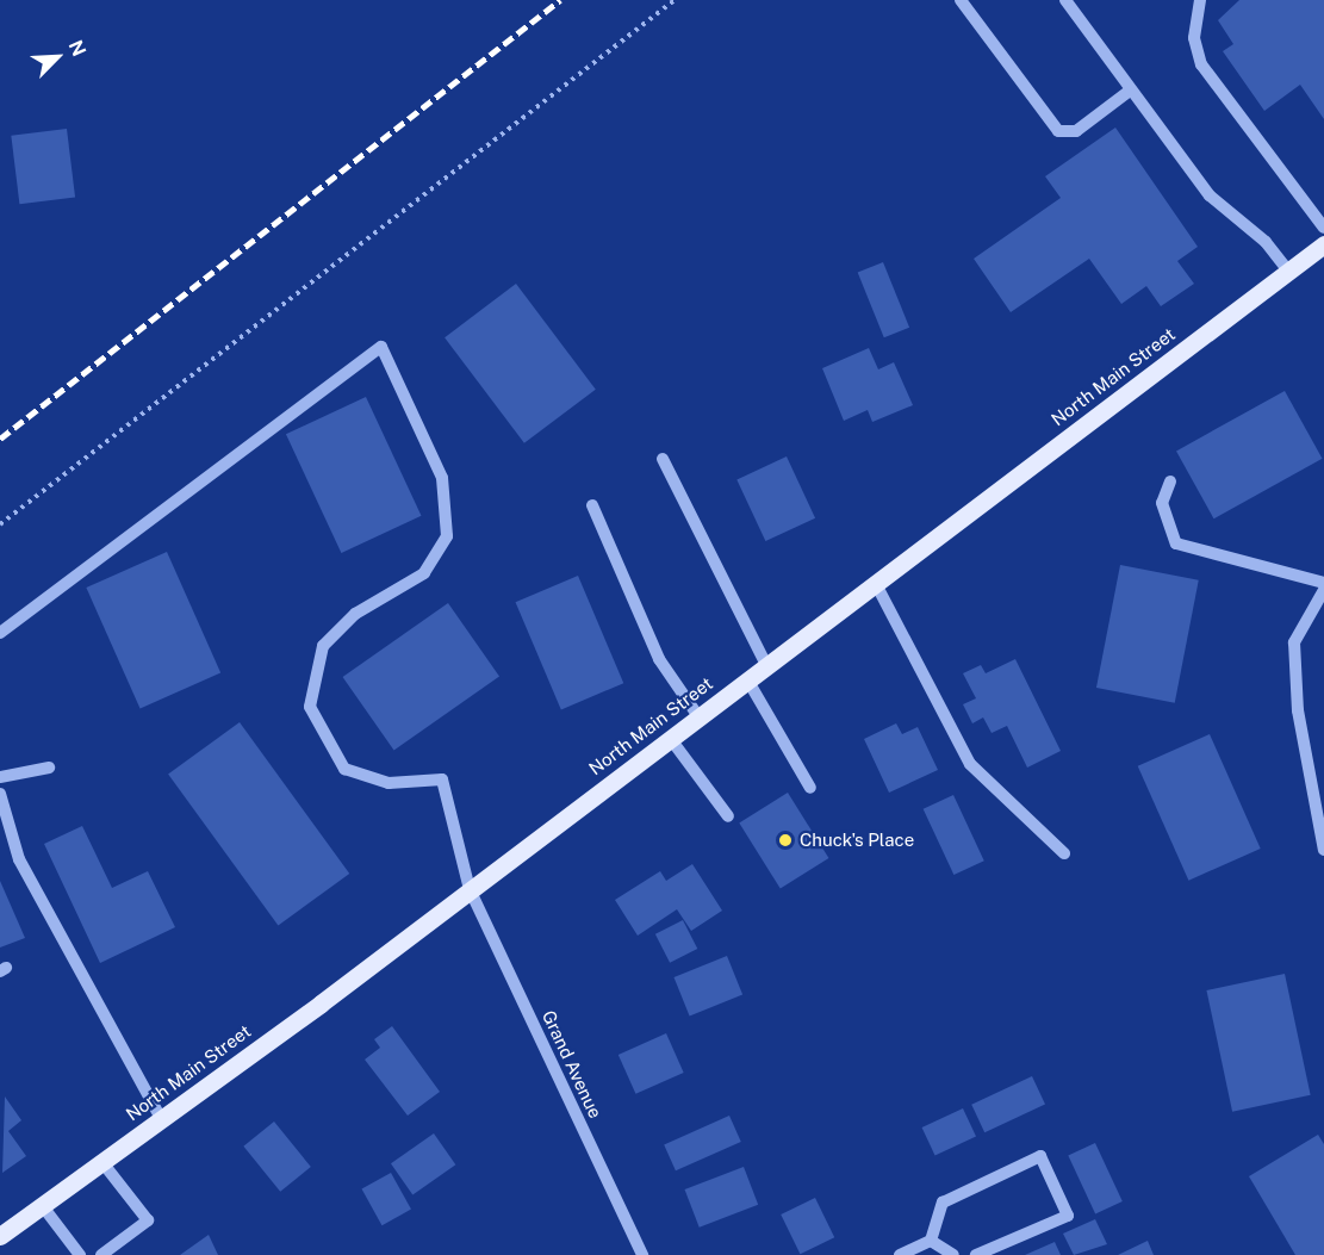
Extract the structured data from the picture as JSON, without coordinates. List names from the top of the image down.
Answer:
{
  "streets": {
    "main road": ["North Main Street"],
    "street": ["Grand Avenue"]
  },
  "crossings": [
    ["North Main Street", "Grand Avenue"]
  ],
  "places": ["Chuck's Place"],
  "north": "top right"
}
